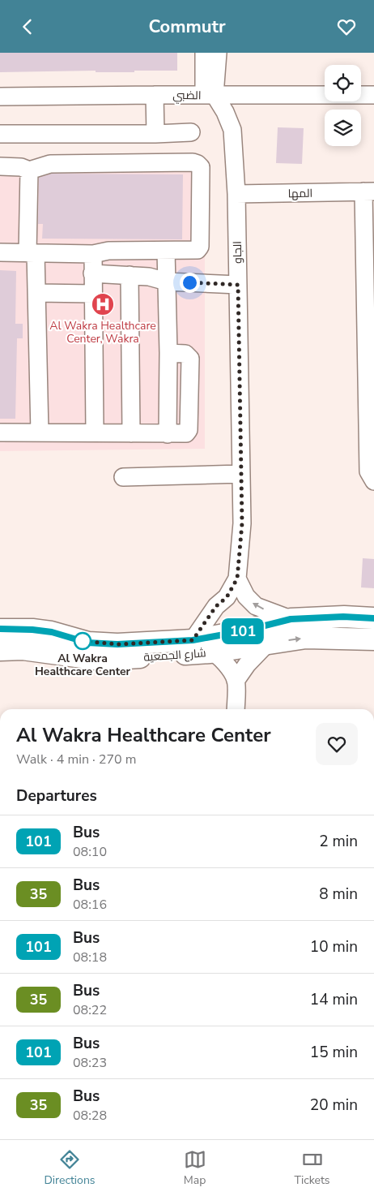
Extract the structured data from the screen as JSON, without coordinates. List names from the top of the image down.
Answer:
{
  "streets": {
    "main road": ["شارع الجمعية"],
    "street": ["الضبي", "المها", "الجاو"]
  },
  "crossings": [
    ["الضبي", "الجاو"],
    ["المها", "الجاو"],
    ["الجاو", "شارع الجمعية"]
  ],
  "places": {
    "hospital": ["Al Wakra Healthcare Center, Wakra"],
    "other": ["Al Wakra Healthcare Center"]
  },
  "lines": ["bus line 101"],
  "page": {
    "header": "Commutr",
    "on_map": "101",
    "heading": [
      ["Al Wakra Healthcare Center", "Walk · 4 min · 270 m"],
      "Departures"
    ],
    "list": [
      {
        "mark": "101",
        "name": "Bus",
        "note": "08:10",
        "value": "2 min"
      },
      {
        "mark": "35",
        "name": "Bus",
        "note": "08:16",
        "value": "8 min"
      },
      {
        "mark": "101",
        "name": "Bus",
        "note": "08:18",
        "value": "10 min"
      },
      {
        "mark": "35",
        "name": "Bus",
        "note": "08:22",
        "value": "14 min"
      },
      {
        "mark": "101",
        "name": "Bus",
        "note": "08:23",
        "value": "15 min"
      },
      {
        "mark": "35",
        "name": "Bus",
        "note": "08:28",
        "value": "20 min"
      }
    ],
    "tabs": ["Directions", "Map", "Tickets"]
  }
}
